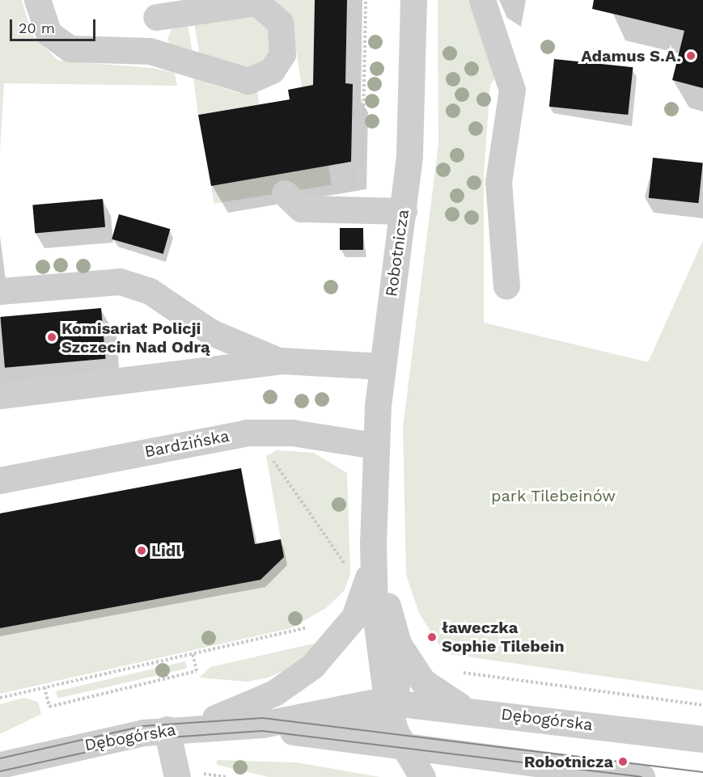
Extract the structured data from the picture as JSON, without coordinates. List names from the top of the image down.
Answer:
{
  "streets": {
    "street": ["Robotnicza", "Bardzińska", "Dębogórska"]
  },
  "crossings": [
    ["Robotnicza", "Bardzińska"],
    ["Robotnicza", "Dębogórska"]
  ],
  "parks": ["park Tilebeinów"],
  "places": [
    "Adamus S.A.",
    "Komisariat Policji Szczecin Nad Odrą",
    "Lidl",
    "ławeczka Sophie Tilebein",
    "Robotnicza"
  ],
  "scale_bar": "20 m"
}
